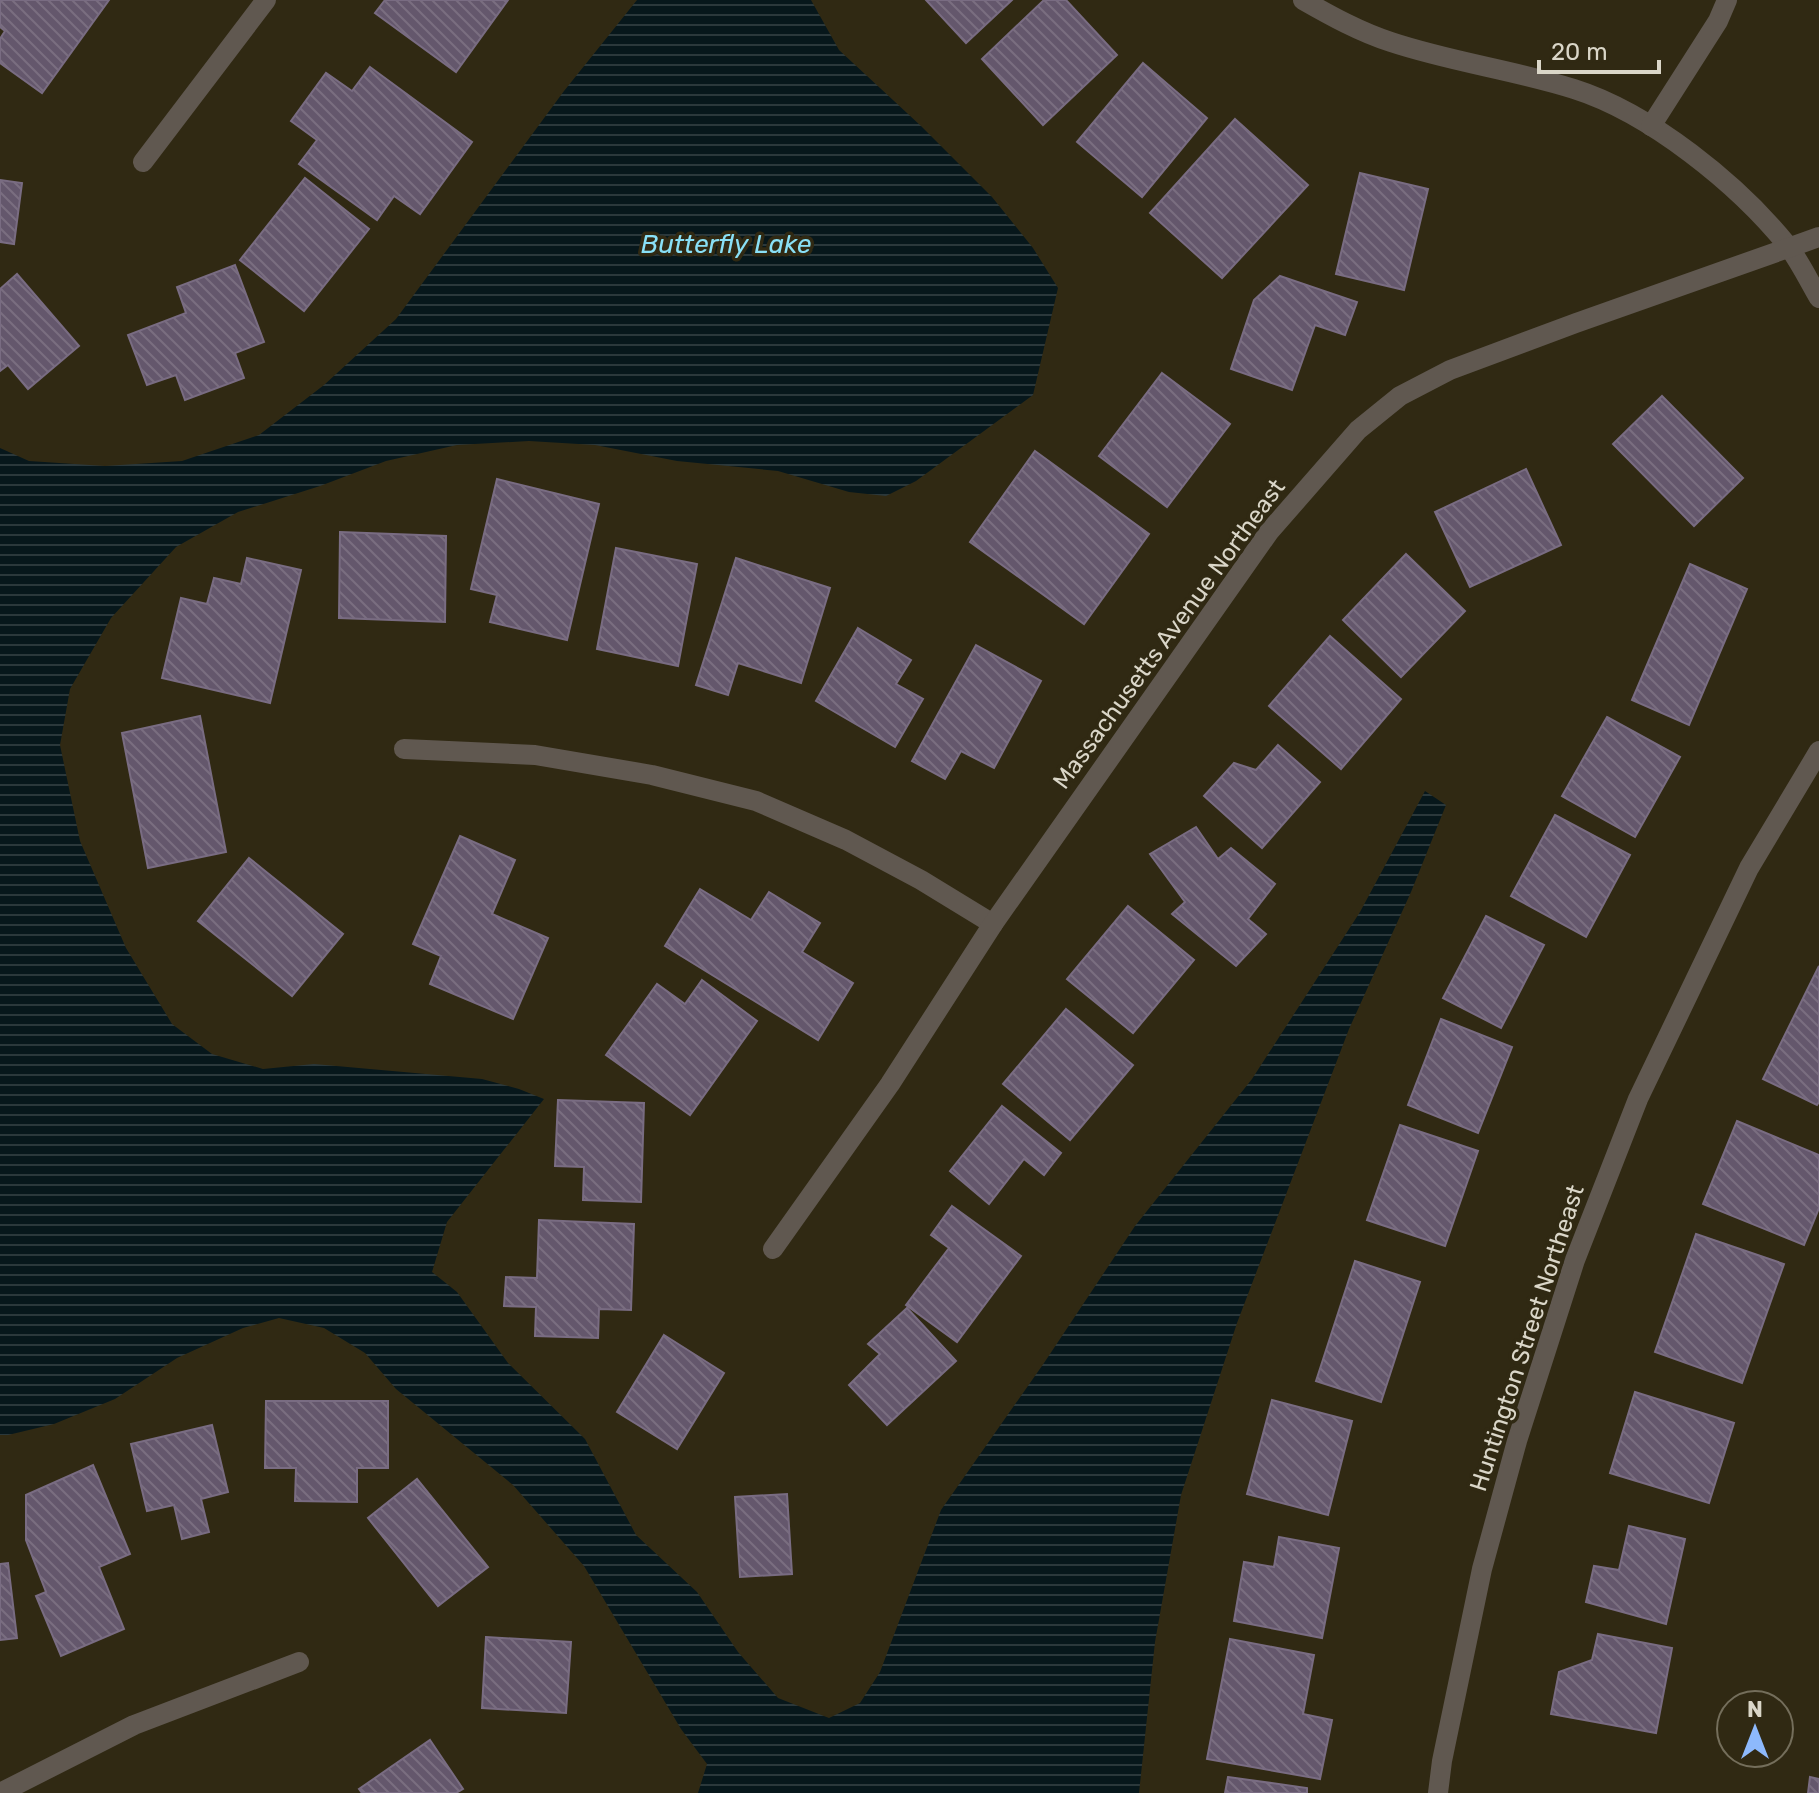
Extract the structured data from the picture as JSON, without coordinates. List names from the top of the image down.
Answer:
{
  "streets": {
    "street": ["Massachusetts Avenue Northeast", "Huntington Street Northeast"]
  },
  "water": ["Butterfly Lake"],
  "scale_bar": "20 m",
  "north": "top"
}
